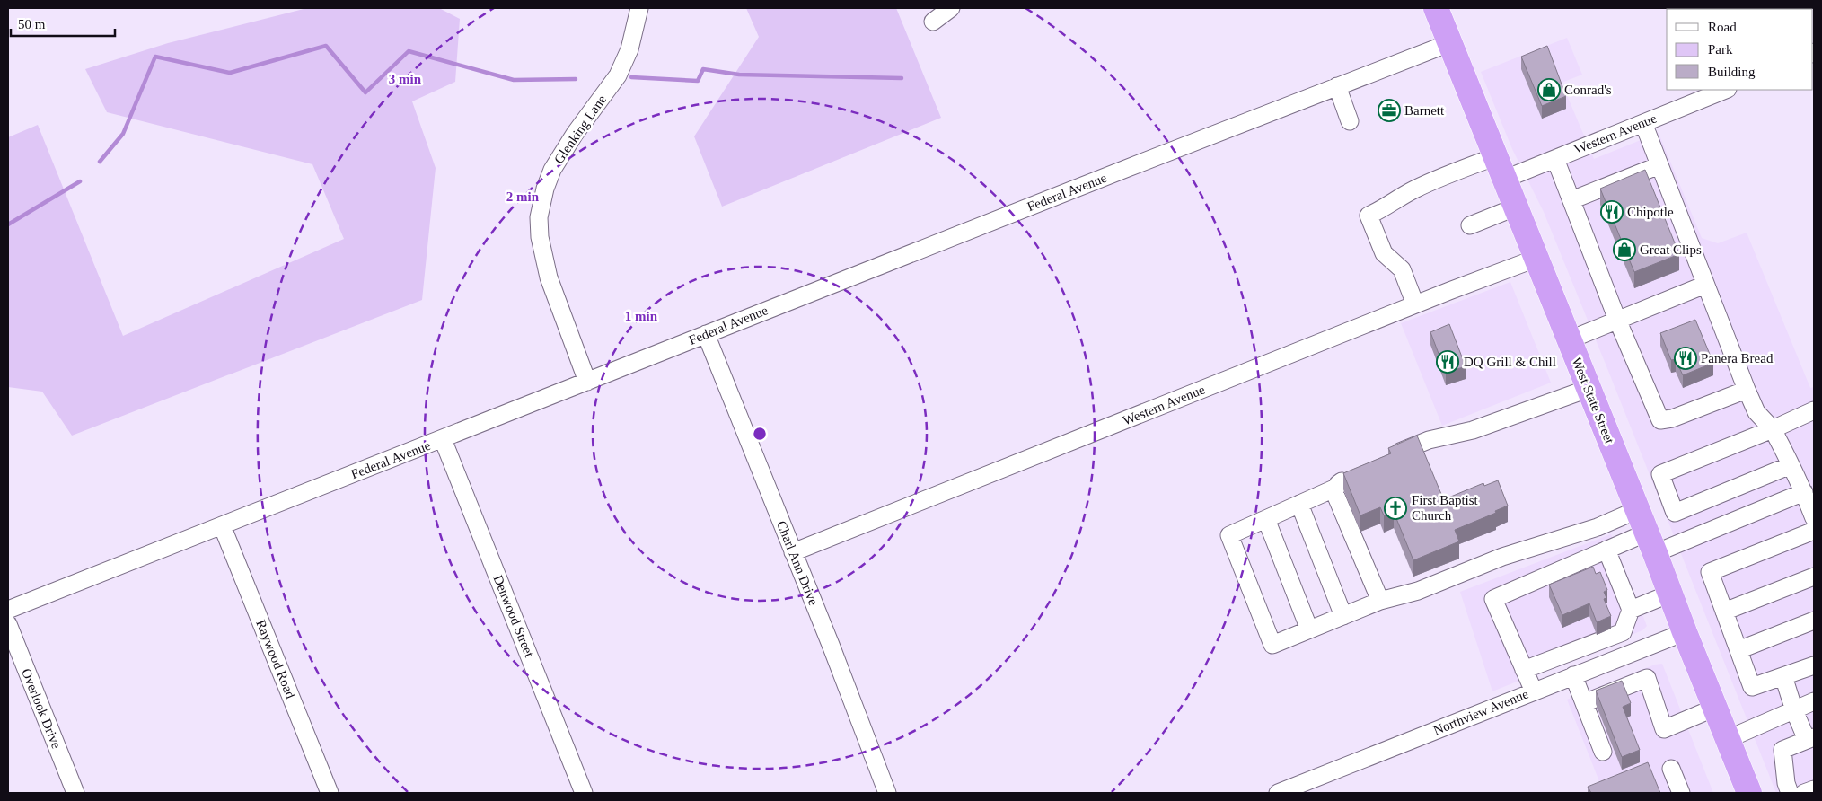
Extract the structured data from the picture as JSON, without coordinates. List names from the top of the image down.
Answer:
{
  "streets": {
    "highway": ["West State Street"],
    "street": [
      "Glenking Lane",
      "Western Avenue",
      "Federal Avenue",
      "Charl Ann Drive",
      "Denwood Street",
      "Raywood Road",
      "Overlook Drive",
      "Northview Avenue"
    ]
  },
  "crossings": [
    ["Glenking Lane", "Federal Avenue"],
    ["Western Avenue", "West State Street"],
    ["Western Avenue", "Charl Ann Drive"],
    ["Federal Avenue", "West State Street"],
    ["Federal Avenue", "Charl Ann Drive"],
    ["Federal Avenue", "Denwood Street"],
    ["Federal Avenue", "Raywood Road"],
    ["West State Street", "Northview Avenue"]
  ],
  "places": {
    "shop": ["Conrad's", "Great Clips"],
    "office": ["Barnett"],
    "restaurant": ["Chipotle", "Panera Bread", "DQ Grill & Chill"],
    "church": ["First Baptist Church"]
  },
  "legend": ["Road", "Park", "Building"],
  "scale_bar": "50 m",
  "rings": ["3 min", "2 min", "1 min"]
}
